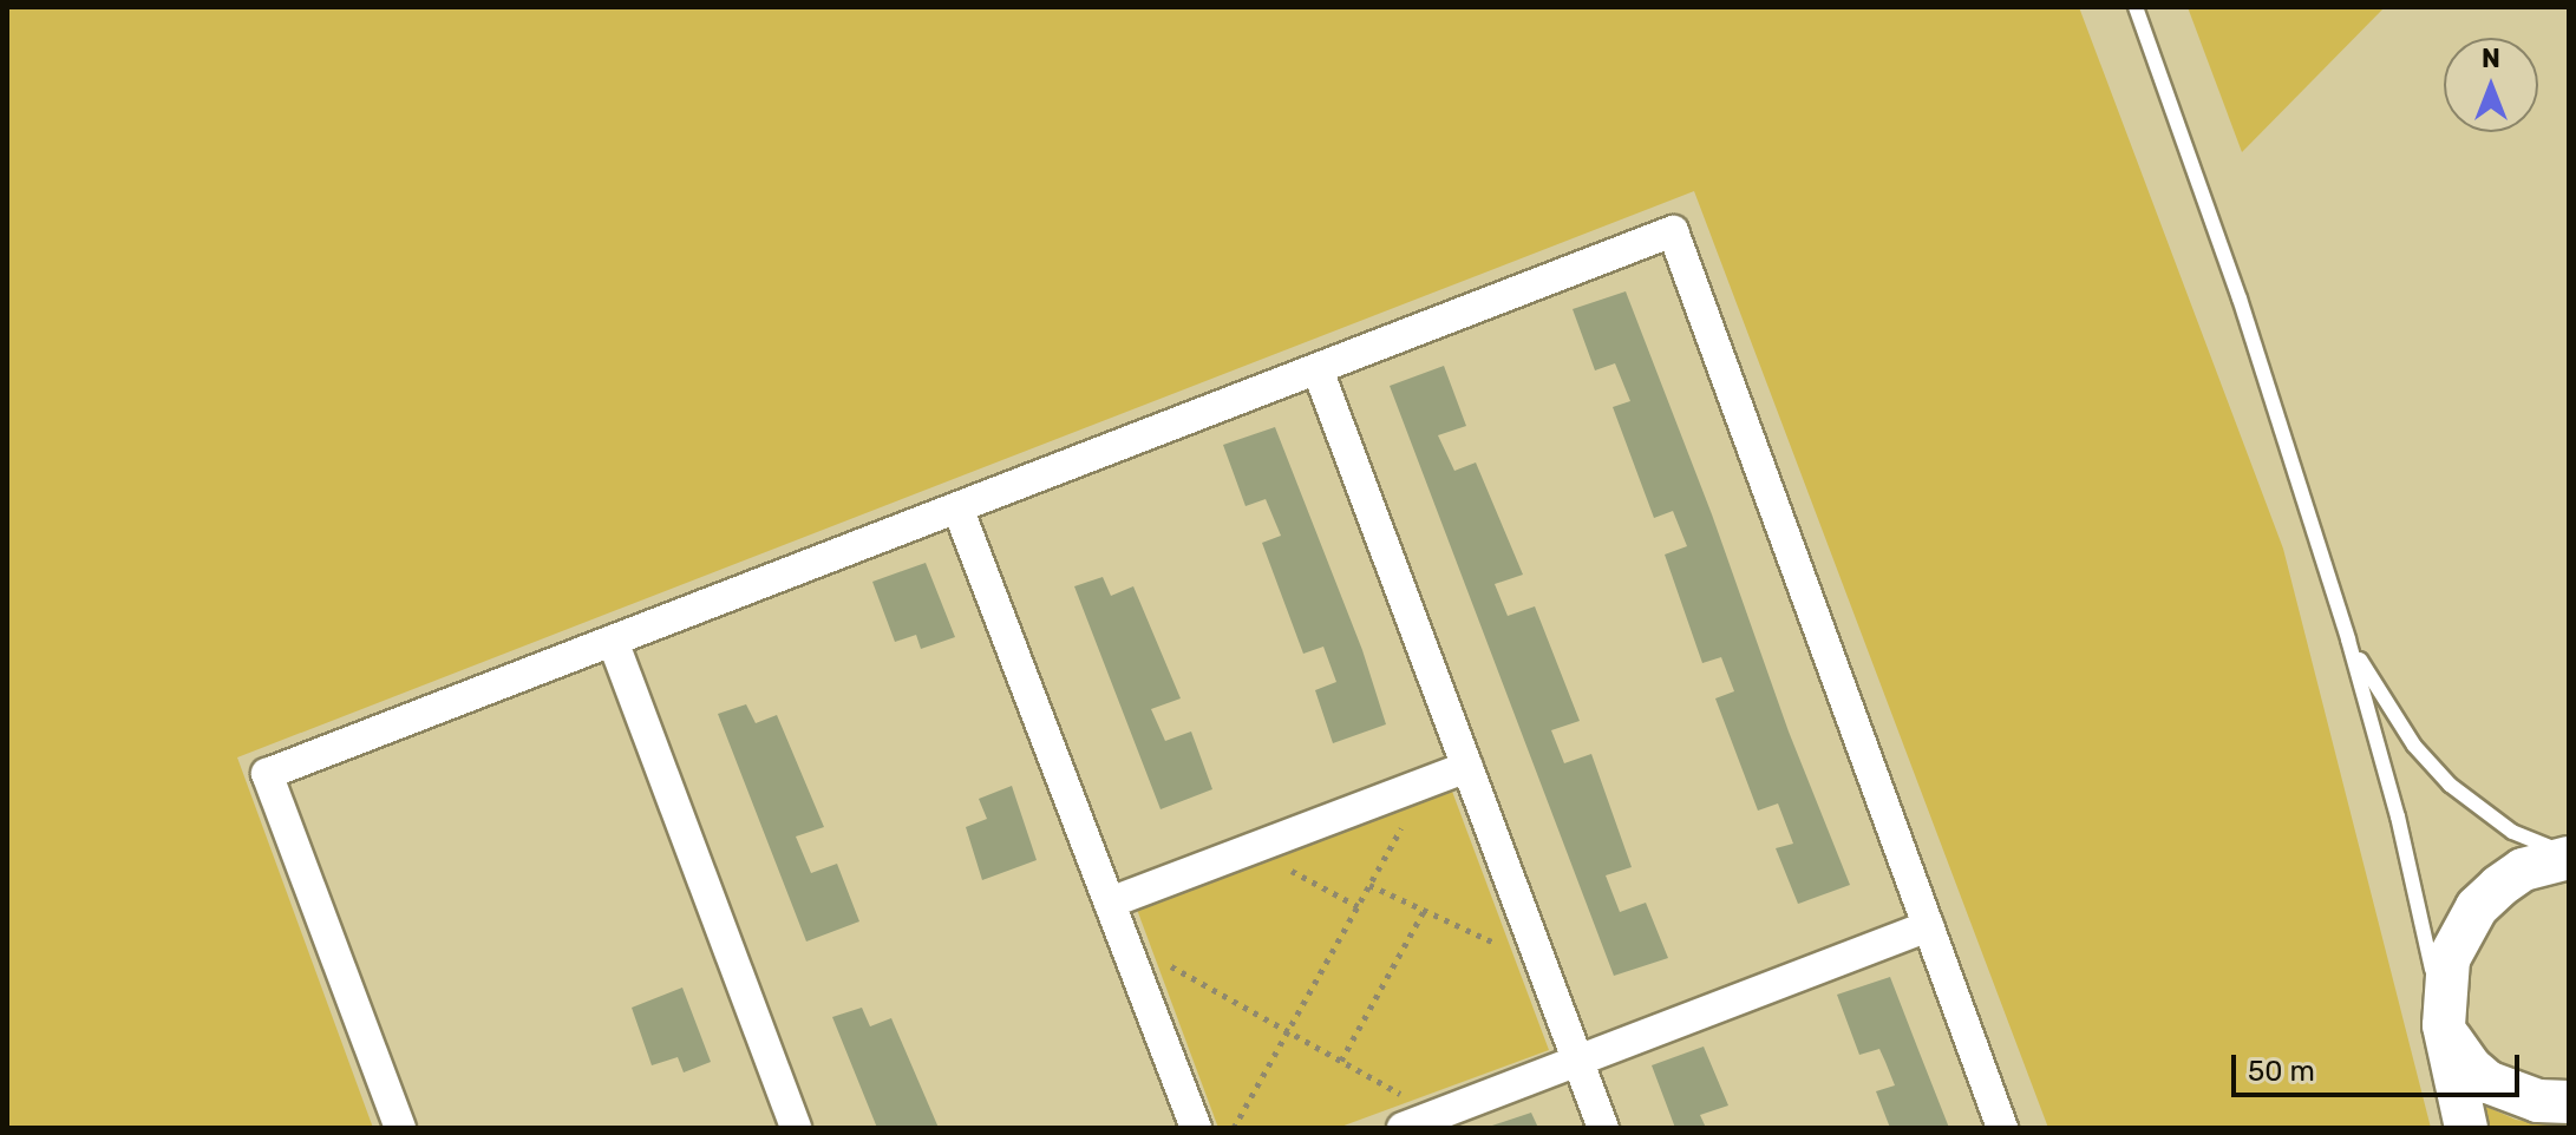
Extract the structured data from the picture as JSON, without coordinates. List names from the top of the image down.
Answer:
{
  "scale_bar": "50 m",
  "north": "top"
}
